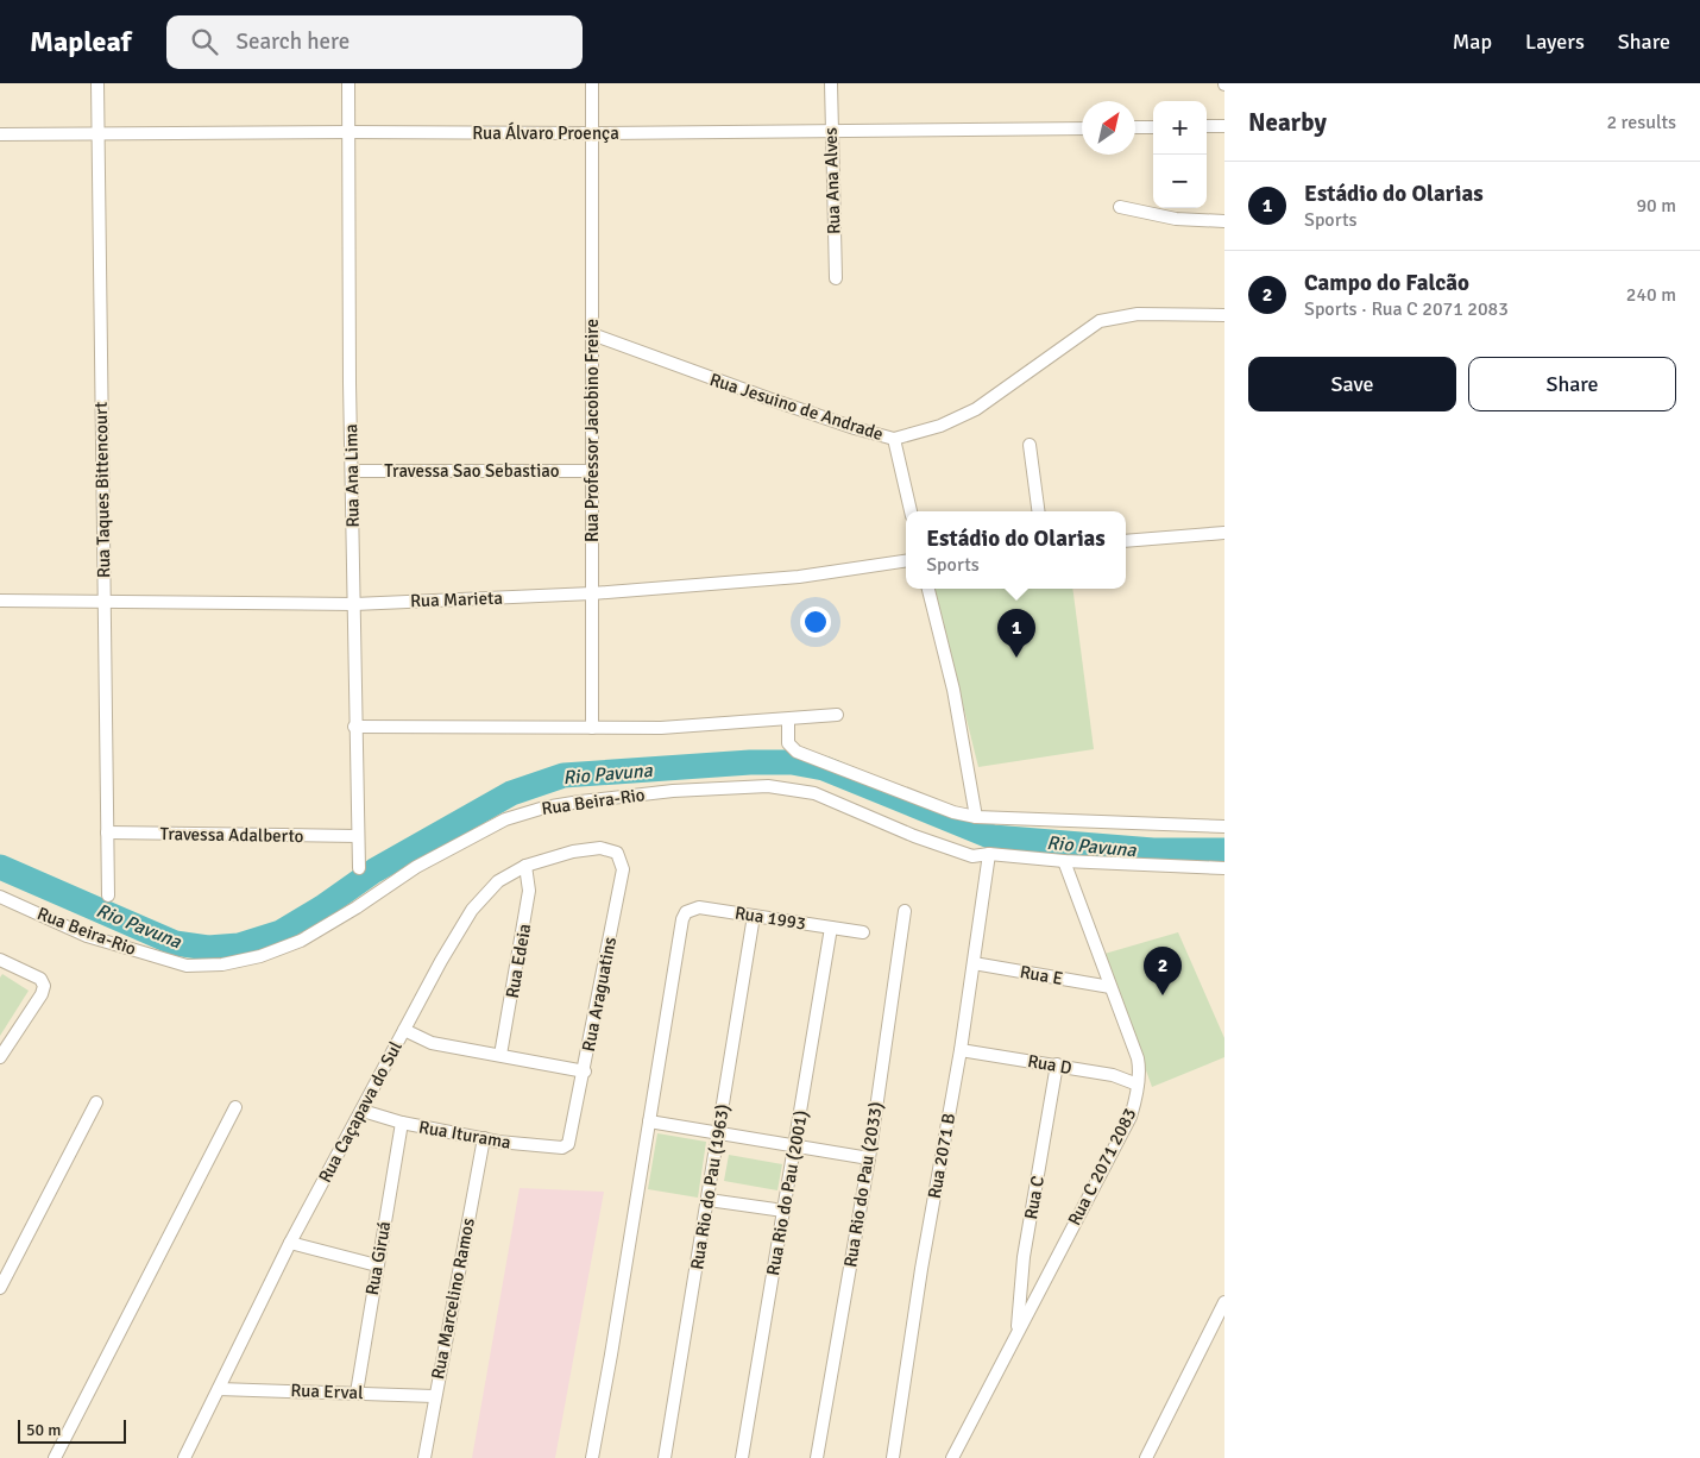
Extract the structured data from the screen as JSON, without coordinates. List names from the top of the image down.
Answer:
{
  "streets": {
    "street": [
      "Rua Álvaro Proença",
      "Rua Ana Alves",
      "Rua Jesuino de Andrade",
      "Rua Professor Jacobino Freire",
      "Travessa Sao Sebastiao",
      "Rua Ana Lima",
      "Rua Taques Bittencourt",
      "Rua Marieta",
      "Rua Beira-Rio",
      "Travessa Adalberto",
      "Rua 1993",
      "Rua Edeia",
      "Rua E",
      "Rua Araguatins",
      "Rua D",
      "Rua Caçapava do Sul",
      "Rua Iturama",
      "Rua 2071 B",
      "Rua C 2071 2083",
      "Rua Rio do Pau (2033)",
      "Rua Rio do Pau (1963)",
      "Rua Rio do Pau (2001)",
      "Rua C",
      "Rua Giruá",
      "Rua Marcelino Ramos",
      "Rua Erval"
    ]
  },
  "crossings": [
    ["Rua Álvaro Proença", "Rua Ana Alves"],
    ["Rua Álvaro Proença", "Rua Professor Jacobino Freire"],
    ["Rua Álvaro Proença", "Rua Ana Lima"],
    ["Rua Álvaro Proença", "Rua Taques Bittencourt"],
    ["Rua Jesuino de Andrade", "Rua Professor Jacobino Freire"],
    ["Rua Professor Jacobino Freire", "Travessa Sao Sebastiao"],
    ["Rua Professor Jacobino Freire", "Rua Marieta"],
    ["Travessa Sao Sebastiao", "Rua Ana Lima"],
    ["Rua Ana Lima", "Rua Marieta"],
    ["Rua Ana Lima", "Travessa Adalberto"],
    ["Rua Taques Bittencourt", "Rua Marieta"],
    ["Rua Taques Bittencourt", "Travessa Adalberto"],
    ["Rua Beira-Rio", "Rua 2071 B"],
    ["Rua Beira-Rio", "Rua C 2071 2083"],
    ["Rua 1993", "Rua Rio do Pau (1963)"],
    ["Rua 1993", "Rua Rio do Pau (2001)"],
    ["Rua Edeia", "Rua Caçapava do Sul"],
    ["Rua E", "Rua 2071 B"],
    ["Rua E", "Rua C 2071 2083"],
    ["Rua Araguatins", "Rua Caçapava do Sul"],
    ["Rua Araguatins", "Rua Iturama"],
    ["Rua D", "Rua 2071 B"],
    ["Rua D", "Rua C 2071 2083"],
    ["Rua D", "Rua C"],
    ["Rua Caçapava do Sul", "Rua Iturama"],
    ["Rua Caçapava do Sul", "Rua Erval"],
    ["Rua Iturama", "Rua Giruá"],
    ["Rua Iturama", "Rua Marcelino Ramos"],
    ["Rua C 2071 2083", "Rua C"],
    ["Rua Giruá", "Rua Erval"],
    ["Rua Marcelino Ramos", "Rua Erval"]
  ],
  "water": ["Rio Pavuna"],
  "scale_bar": "50 m",
  "north": "top right",
  "page": {
    "header": "Mapleaf",
    "search": "Search here",
    "nav": ["Map", "Layers", "Share"],
    "heading": ["Nearby", "2 results"],
    "map_buttons": ["+", "−"],
    "list": [
      {
        "mark": "1",
        "name": "Estádio do Olarias",
        "note": "Sports",
        "value": "90 m"
      },
      {
        "mark": "2",
        "name": "Campo do Falcão",
        "note": "Sports · Rua C 2071 2083",
        "value": "240 m"
      }
    ],
    "buttons": ["Save", "Share"],
    "popup": ["Estádio do Olarias", "Sports"],
    "pins": ["1", "2"],
    "scale": "50 m"
  }
}
